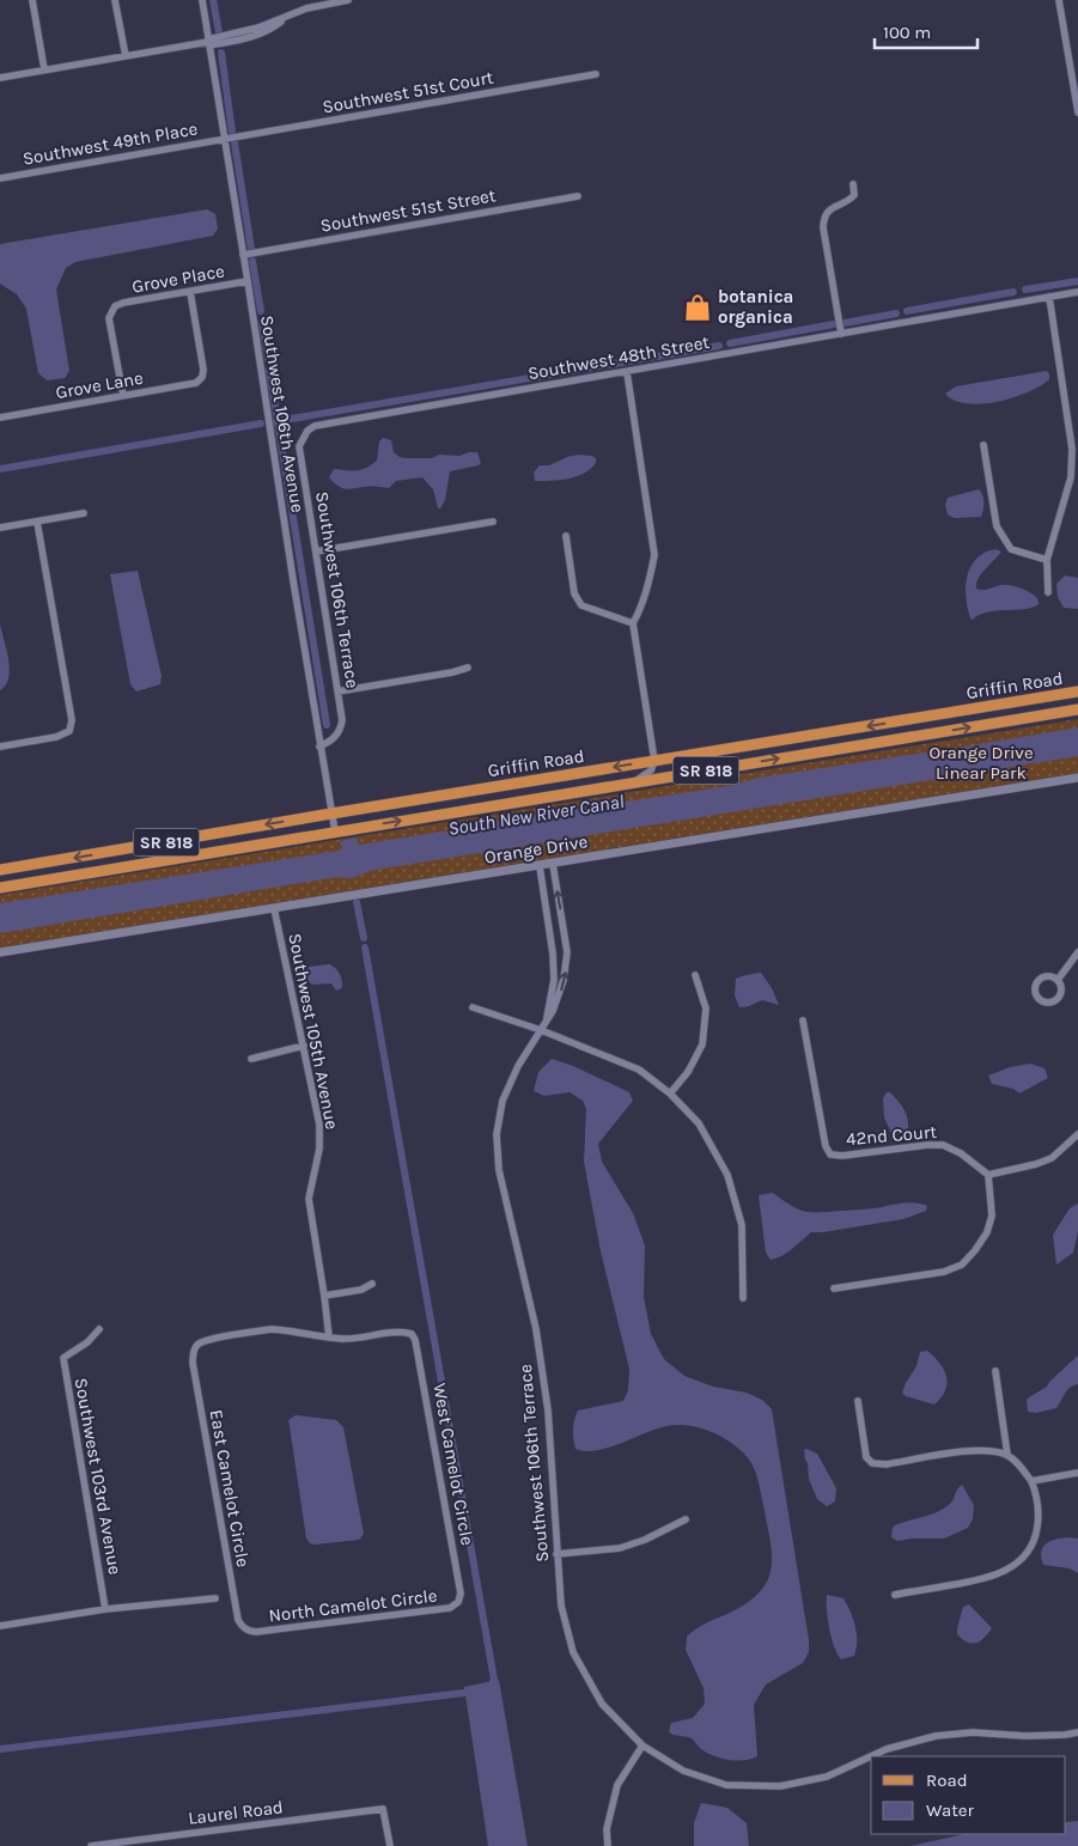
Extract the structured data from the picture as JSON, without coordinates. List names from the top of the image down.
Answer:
{
  "streets": {
    "main road": ["Griffin Road", "SR 818"],
    "street": [
      "Southwest 51st Court",
      "Southwest 49th Place",
      "Southwest 51st Street",
      "Grove Place",
      "Southwest 48th Street",
      "Grove Lane",
      "Southwest 106th Avenue",
      "Southwest 106th Terrace",
      "Orange Drive",
      "Southwest 105th Avenue",
      "42nd Court",
      "West Camelot Circle",
      "Southwest 103rd Avenue",
      "East Camelot Circle",
      "North Camelot Circle",
      "Laurel Road"
    ]
  },
  "crossings": [
    ["Southwest 51st Court", "Southwest 49th Place"],
    ["Southwest 51st Court", "Southwest 106th Avenue"],
    ["Southwest 49th Place", "Southwest 106th Avenue"],
    ["Southwest 51st Street", "Southwest 106th Avenue"],
    ["Grove Place", "Grove Lane"],
    ["Grove Place", "Southwest 106th Avenue"],
    ["Southwest 48th Street", "Southwest 106th Terrace"],
    ["Southwest 106th Avenue", "Southwest 106th Terrace"],
    ["Southwest 106th Avenue", "Griffin Road"],
    ["Southwest 106th Terrace", "Orange Drive"],
    ["Orange Drive", "Southwest 105th Avenue"],
    ["Southwest 105th Avenue", "West Camelot Circle"],
    ["Southwest 105th Avenue", "East Camelot Circle"],
    ["West Camelot Circle", "East Camelot Circle"],
    ["West Camelot Circle", "North Camelot Circle"],
    ["East Camelot Circle", "North Camelot Circle"]
  ],
  "water": ["South New River Canal"],
  "parks": ["Orange Drive Linear Park"],
  "places": {
    "shop": ["botanica organica"]
  },
  "legend": ["Road", "Water"],
  "scale_bar": "100 m"
}
